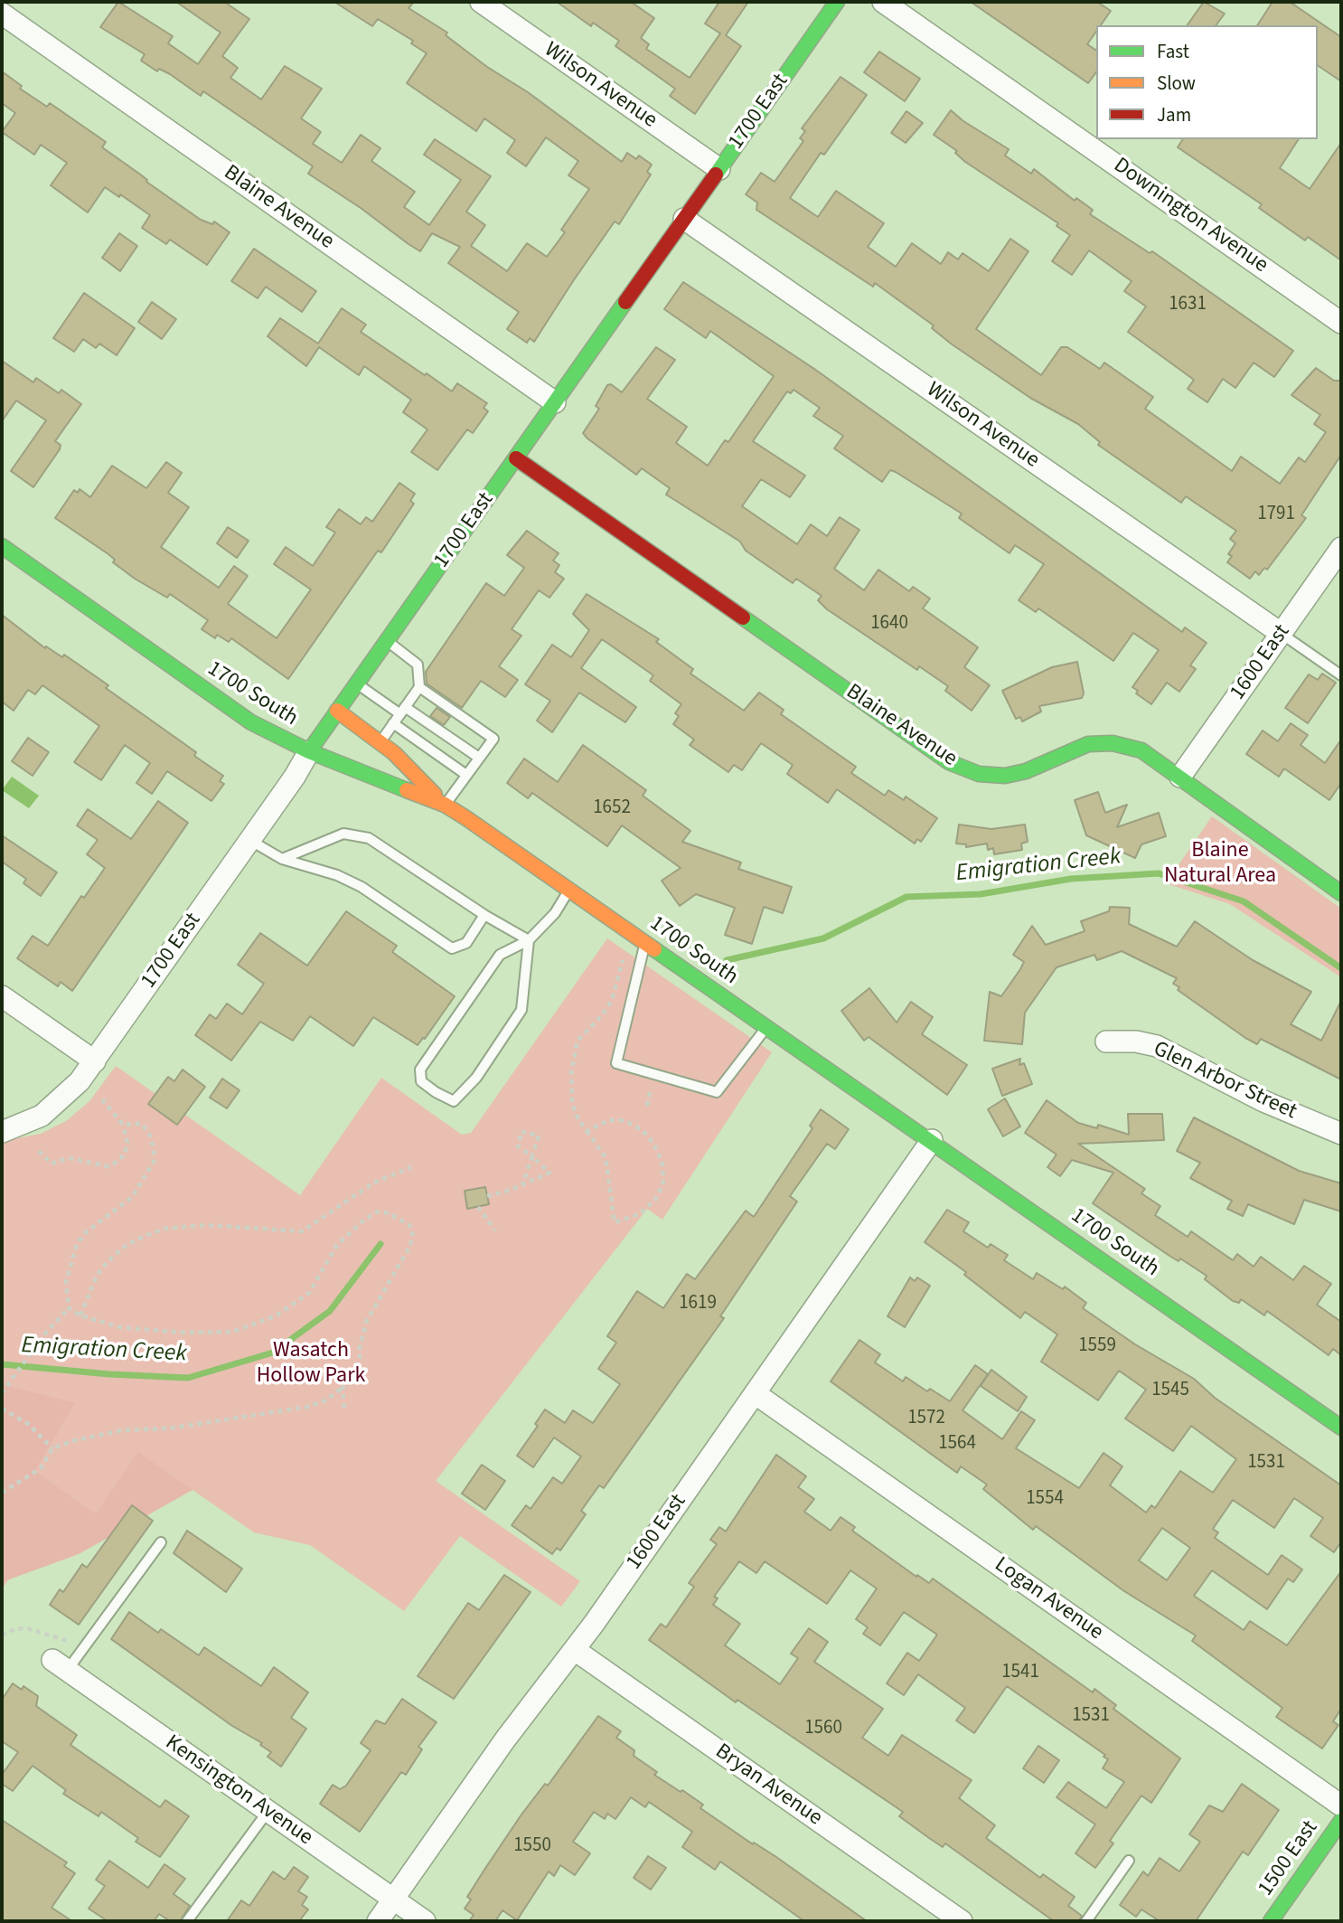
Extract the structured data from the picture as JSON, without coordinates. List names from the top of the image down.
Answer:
{
  "streets": {
    "street": [
      "Wilson Avenue",
      "1700 East",
      "Blaine Avenue",
      "Downington Avenue",
      "1600 East",
      "1700 South",
      "Glen Arbor Street",
      "Logan Avenue",
      "Bryan Avenue",
      "Kensington Avenue",
      "1500 East"
    ]
  },
  "crossings": [
    ["Wilson Avenue", "1700 East"],
    ["Wilson Avenue", "1600 East"],
    ["1700 East", "Blaine Avenue"],
    ["1700 East", "1700 South"],
    ["Blaine Avenue", "1600 East"],
    ["1600 East", "1700 South"],
    ["1600 East", "Logan Avenue"],
    ["1600 East", "Bryan Avenue"],
    ["1600 East", "Kensington Avenue"]
  ],
  "water": ["Emigration Creek"],
  "parks": ["Blaine Natural Area", "Wasatch Hollow Park"],
  "house_numbers": [
    "1631",
    "1791",
    "1640",
    "1652",
    "1619",
    "1559",
    "1545",
    "1572",
    "1564",
    "1531",
    "1554",
    "1541",
    "1531",
    "1560",
    "1550"
  ],
  "legend": ["Fast", "Slow", "Jam"]
}
